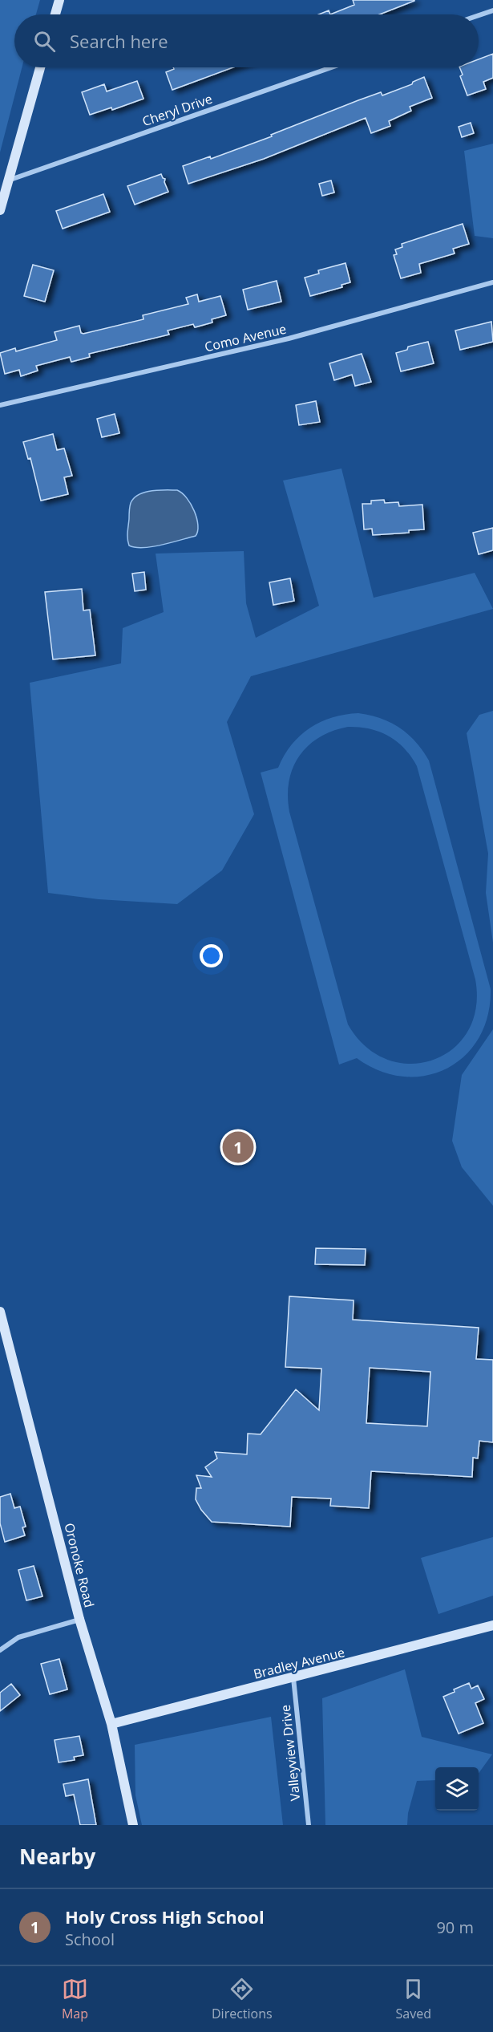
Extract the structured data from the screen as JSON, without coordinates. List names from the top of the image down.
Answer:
{
  "streets": {
    "street": [
      "Cheryl Drive",
      "Como Avenue",
      "Oronoke Road",
      "Bradley Avenue",
      "Valleyview Drive"
    ]
  },
  "crossings": [
    ["Oronoke Road", "Bradley Avenue"],
    ["Bradley Avenue", "Valleyview Drive"]
  ],
  "page": {
    "search": "Search here",
    "pins": "1",
    "heading": "Nearby",
    "list": [
      {
        "mark": "1",
        "name": "Holy Cross High School",
        "note": "School",
        "value": "90 m"
      }
    ],
    "nav": ["Map", "Directions", "Saved"]
  }
}
